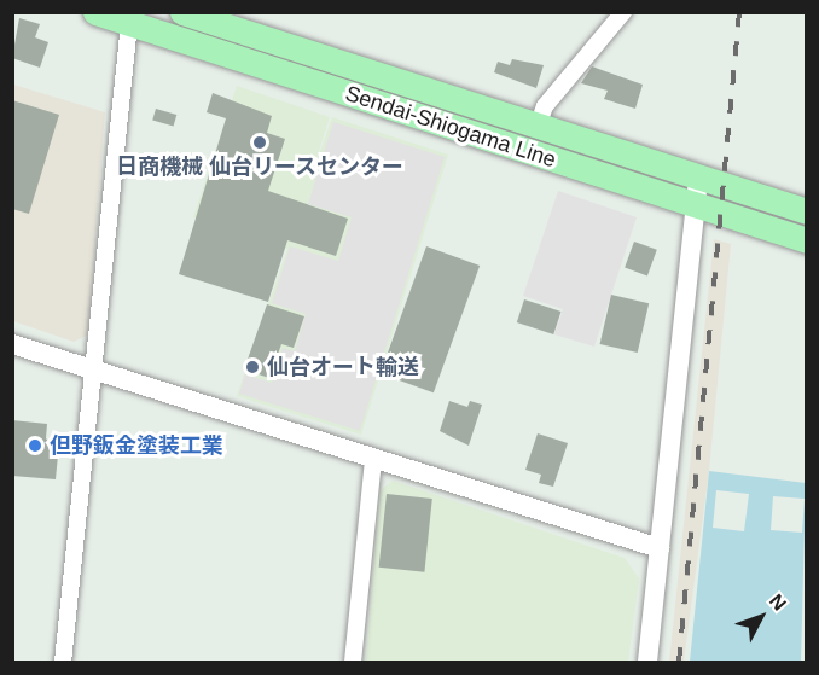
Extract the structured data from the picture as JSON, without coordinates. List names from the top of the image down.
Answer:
{
  "streets": {
    "main road": ["Sendai-Shiogama Line"]
  },
  "places": ["日商機械 仙台リースセンター", "仙台オート輸送", "但野鈑金塗装工業"],
  "north": "top right"
}
